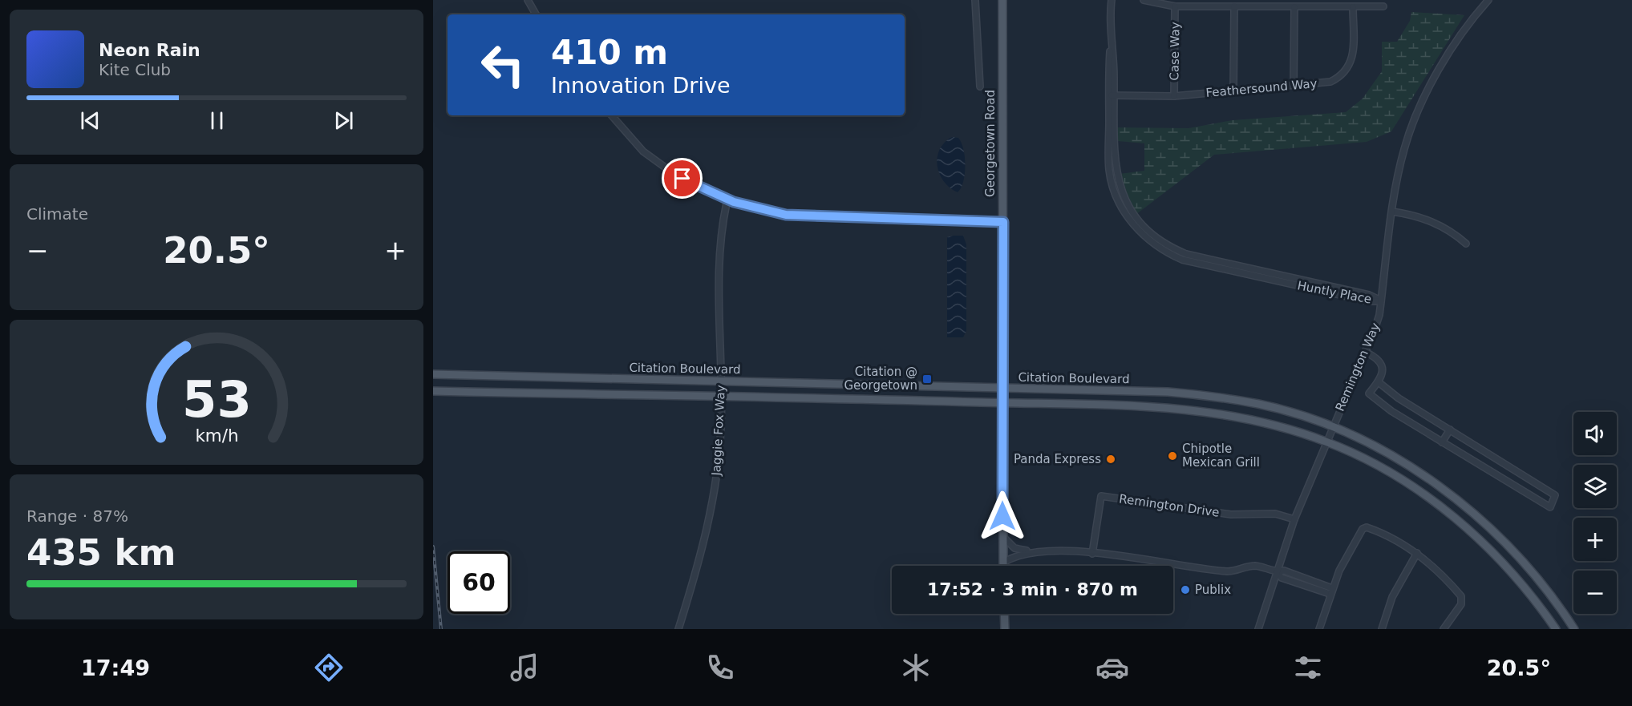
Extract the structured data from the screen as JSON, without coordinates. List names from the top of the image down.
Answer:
{
  "streets": {
    "main road": ["Georgetown Road", "Citation Boulevard"],
    "street": [
      "Case Way",
      "Feathersound Way",
      "Huntly Place",
      "Remington Way",
      "Jaggie Fox Way",
      "Remington Drive"
    ]
  },
  "crossings": [
    ["Case Way", "Feathersound Way"],
    ["Feathersound Way", "Huntly Place"],
    ["Georgetown Road", "Citation Boulevard"],
    ["Huntly Place", "Remington Way"],
    ["Remington Way", "Citation Boulevard"],
    ["Remington Way", "Remington Drive"],
    ["Citation Boulevard", "Jaggie Fox Way"]
  ],
  "places": {
    "transit": ["Citation @ Georgetown"],
    "other": ["Chipotle Mexican Grill", "Panda Express", "Publix"]
  },
  "page": {
    "turn": ["410 m", "Innovation Drive"],
    "song": ["Neon Rain", "Kite Club"],
    "tile": [
      "Climate",
      ["Range · 87%", "435 km"]
    ],
    "heat": ["−", "20.5°", "+"],
    "map_buttons": ["+", "−"],
    "limit": "60",
    "trip": "17:52 · 3 min · 870 m",
    "tabs": ["17:49", "20.5°"],
    "gauge": ["53", "km/h"]
  }
}
